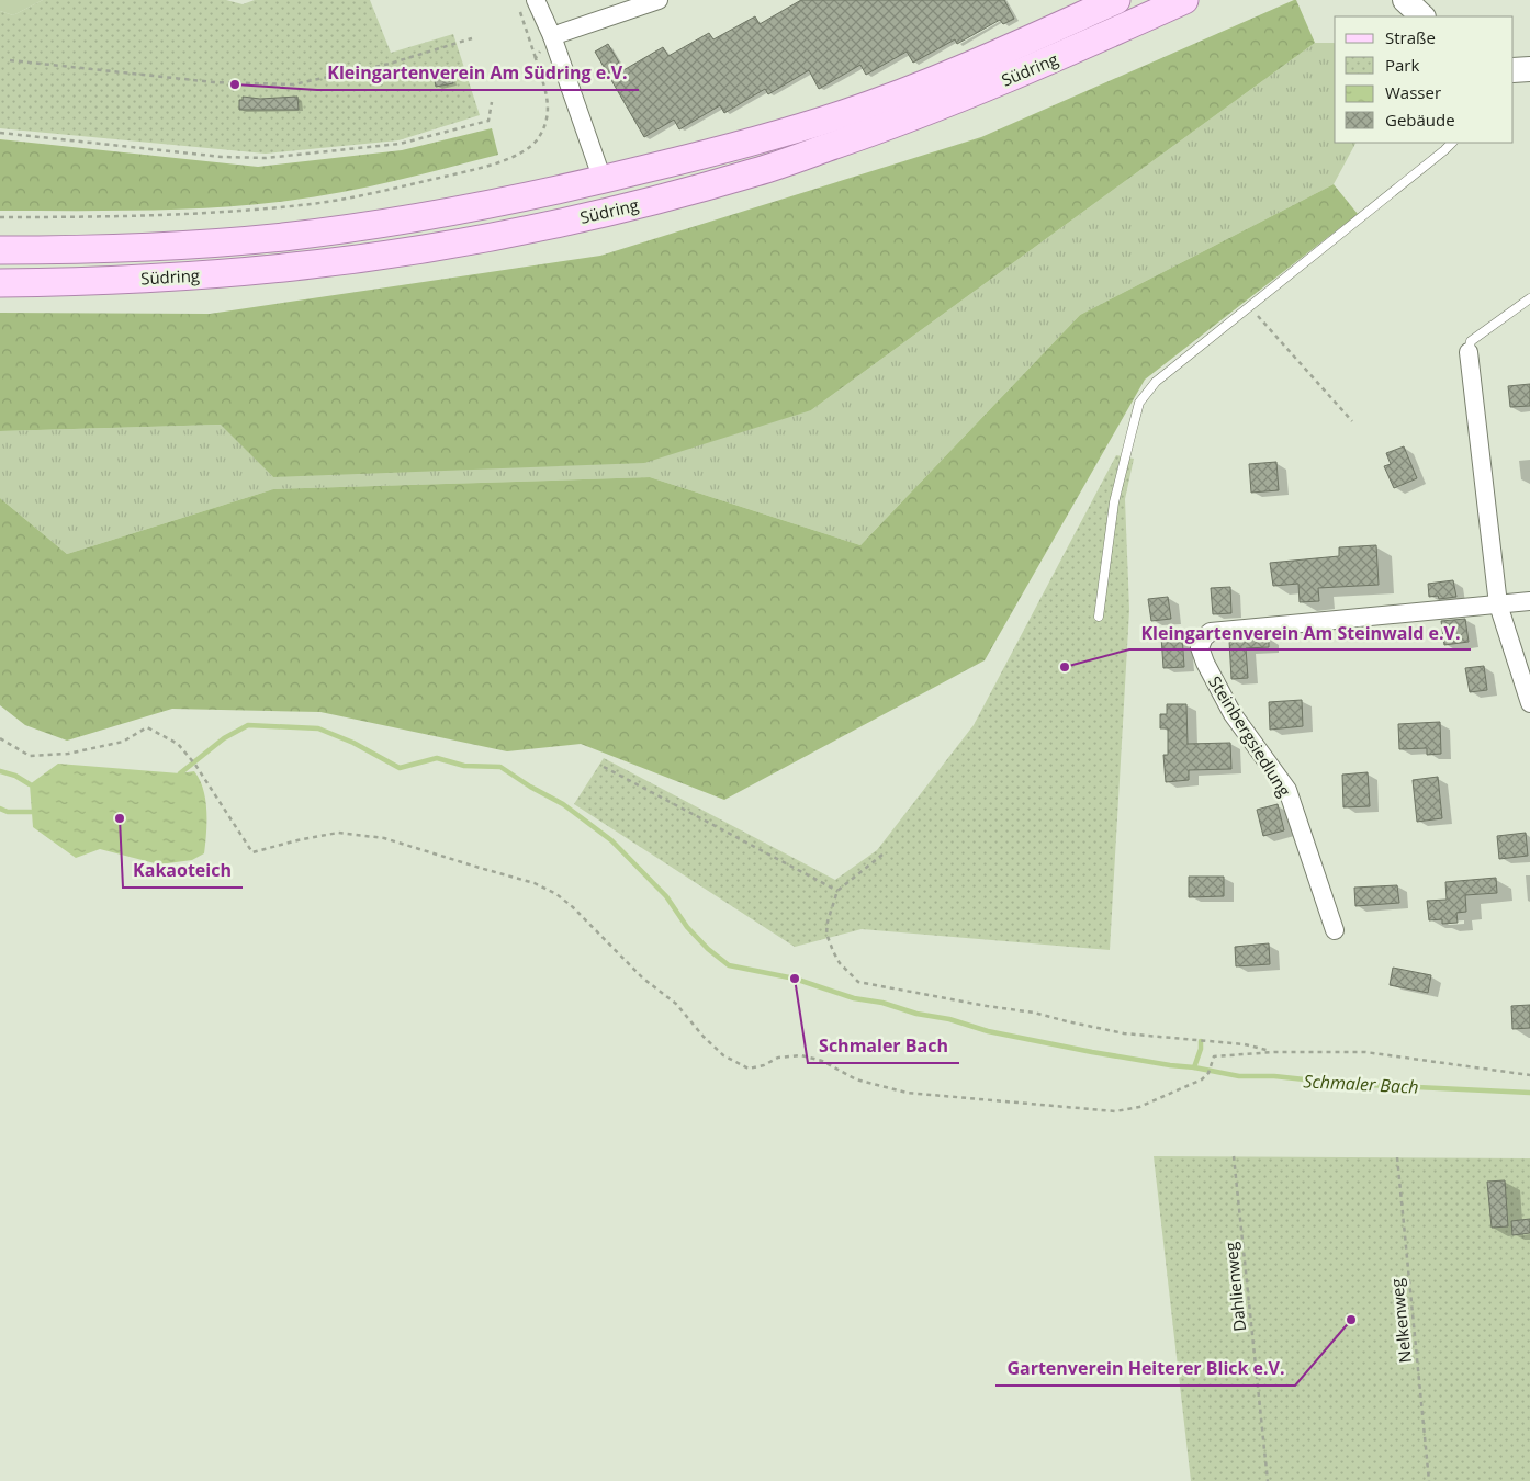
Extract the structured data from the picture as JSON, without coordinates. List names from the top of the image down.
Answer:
{
  "streets": {
    "main road": ["Südring"],
    "street": ["Steinbergsiedlung"],
    "path": ["Dahlienweg", "Nelkenweg"]
  },
  "water": ["Schmaler Bach"],
  "places": [
    "Kleingartenverein Am Südring e.V.",
    "Kleingartenverein Am Steinwald e.V.",
    "Kakaoteich",
    "Schmaler Bach",
    "Gartenverein Heiterer Blick e.V."
  ],
  "legend": [
    "Straße",
    "Park",
    "Wasser",
    "Gebäude"
  ]
}
